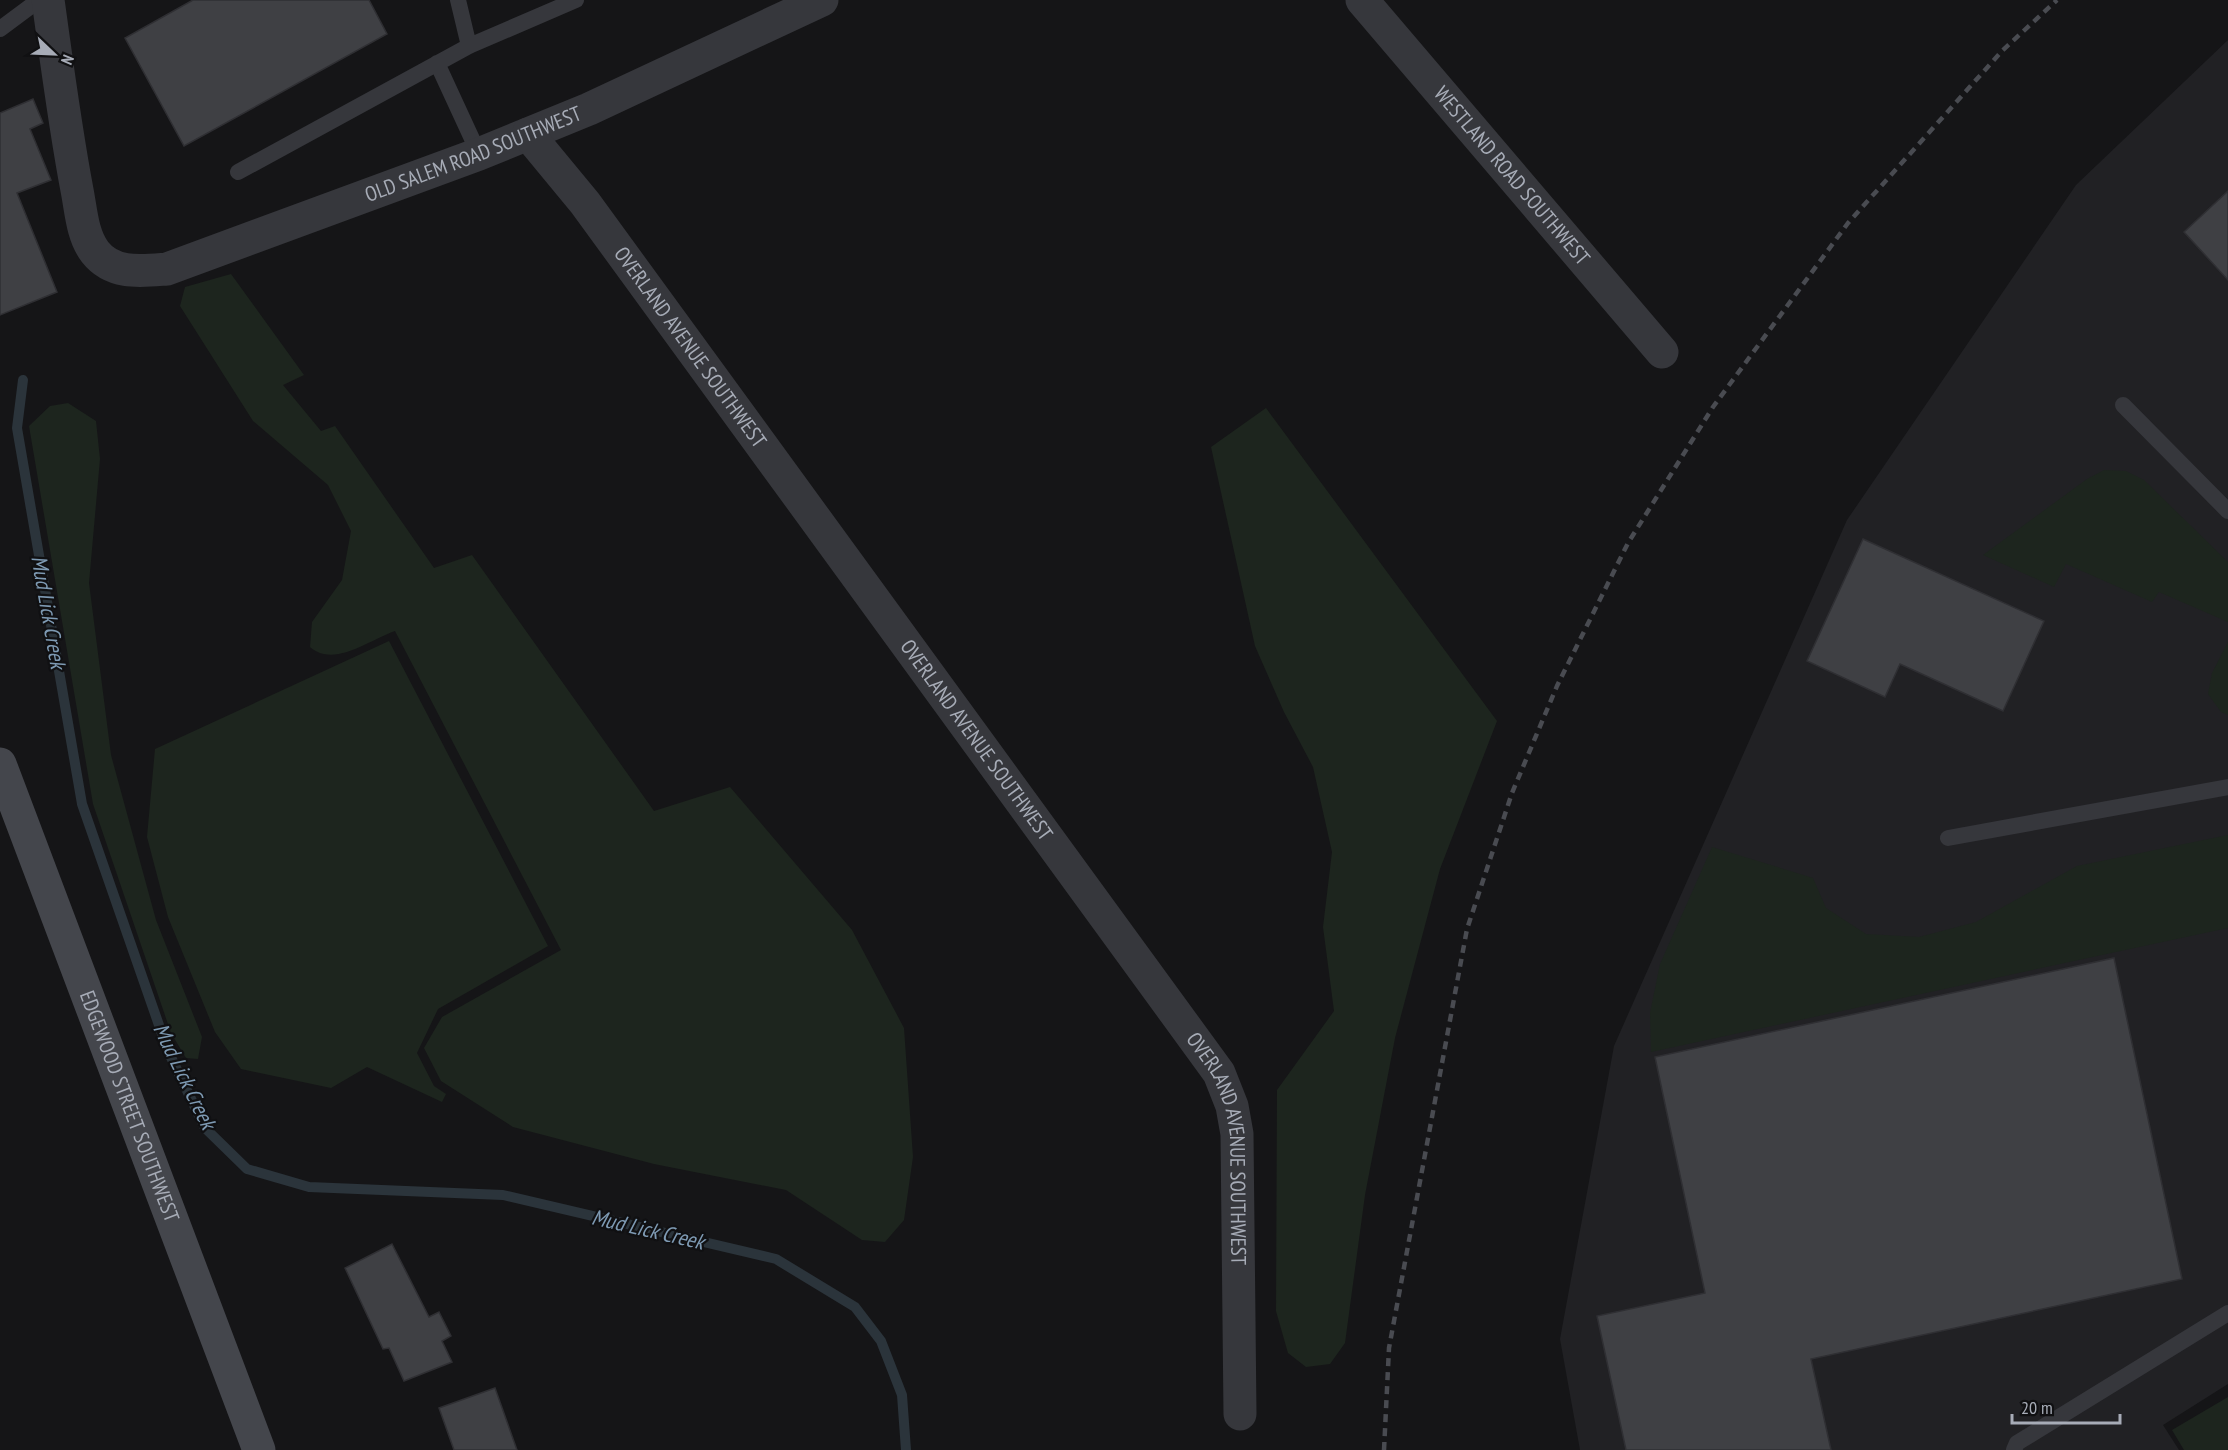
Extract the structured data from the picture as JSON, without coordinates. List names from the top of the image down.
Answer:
{
  "streets": {
    "street": [
      "OLD SALEM ROAD SOUTHWEST",
      "WESTLAND ROAD SOUTHWEST",
      "OVERLAND AVENUE SOUTHWEST",
      "EDGEWOOD STREET SOUTHWEST"
    ]
  },
  "crossings": [
    ["OLD SALEM ROAD SOUTHWEST", "OVERLAND AVENUE SOUTHWEST"]
  ],
  "water": ["Mud Lick Creek"],
  "scale_bar": "20 m",
  "north": "bottom right"
}
